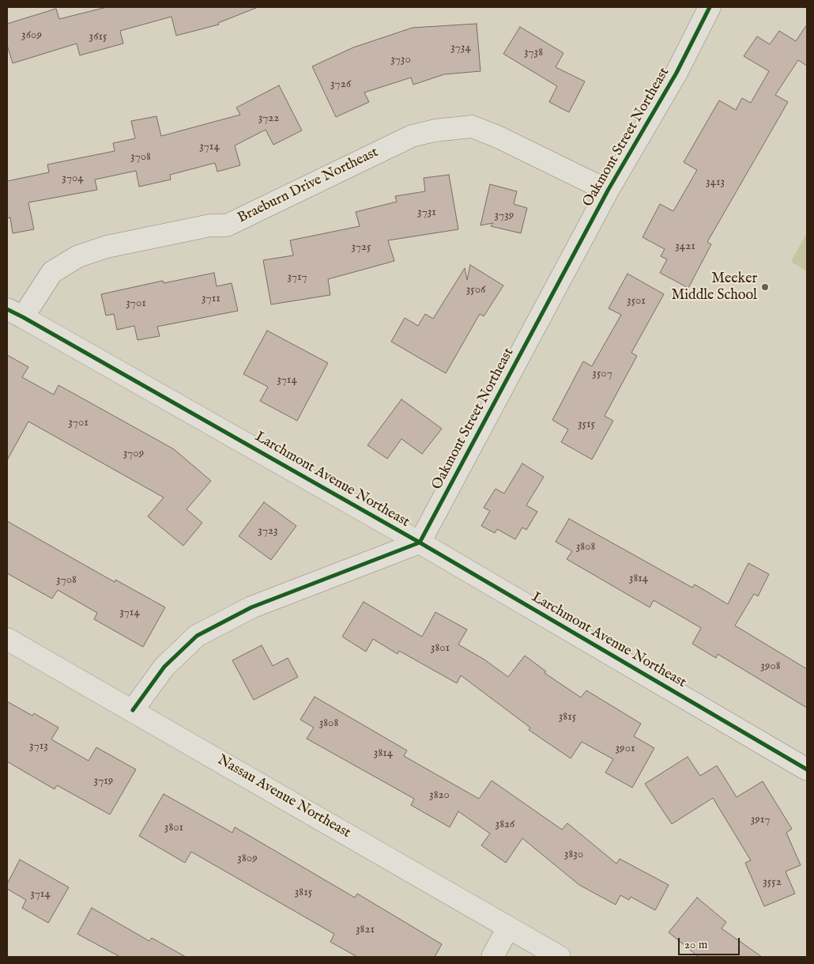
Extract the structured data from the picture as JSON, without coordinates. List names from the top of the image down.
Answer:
{
  "streets": {
    "street": [
      "Oakmont Street Northeast",
      "Braeburn Drive Northeast",
      "Larchmont Avenue Northeast",
      "Nassau Avenue Northeast"
    ]
  },
  "crossings": [
    ["Oakmont Street Northeast", "Braeburn Drive Northeast"],
    ["Oakmont Street Northeast", "Larchmont Avenue Northeast"],
    ["Braeburn Drive Northeast", "Larchmont Avenue Northeast"]
  ],
  "places": ["Meeker Middle School"],
  "house_numbers": [
    "3609",
    "3615",
    "3734",
    "3738",
    "3730",
    "3726",
    "3722",
    "3714",
    "3708",
    "3704",
    "3413",
    "3731",
    "3739",
    "3421",
    "3725",
    "3717",
    "3506",
    "3711",
    "3501",
    "3701",
    "3507",
    "3714",
    "3701",
    "3515",
    "3709",
    "3723",
    "3808",
    "3814",
    "3708",
    "3714",
    "3801",
    "3908",
    "3815",
    "3808",
    "3713",
    "3901",
    "3814",
    "3719",
    "3820",
    "3917",
    "3826",
    "3801",
    "3830",
    "3809",
    "3552",
    "3815",
    "3714",
    "3821"
  ],
  "scale_bar": "20 m"
}
